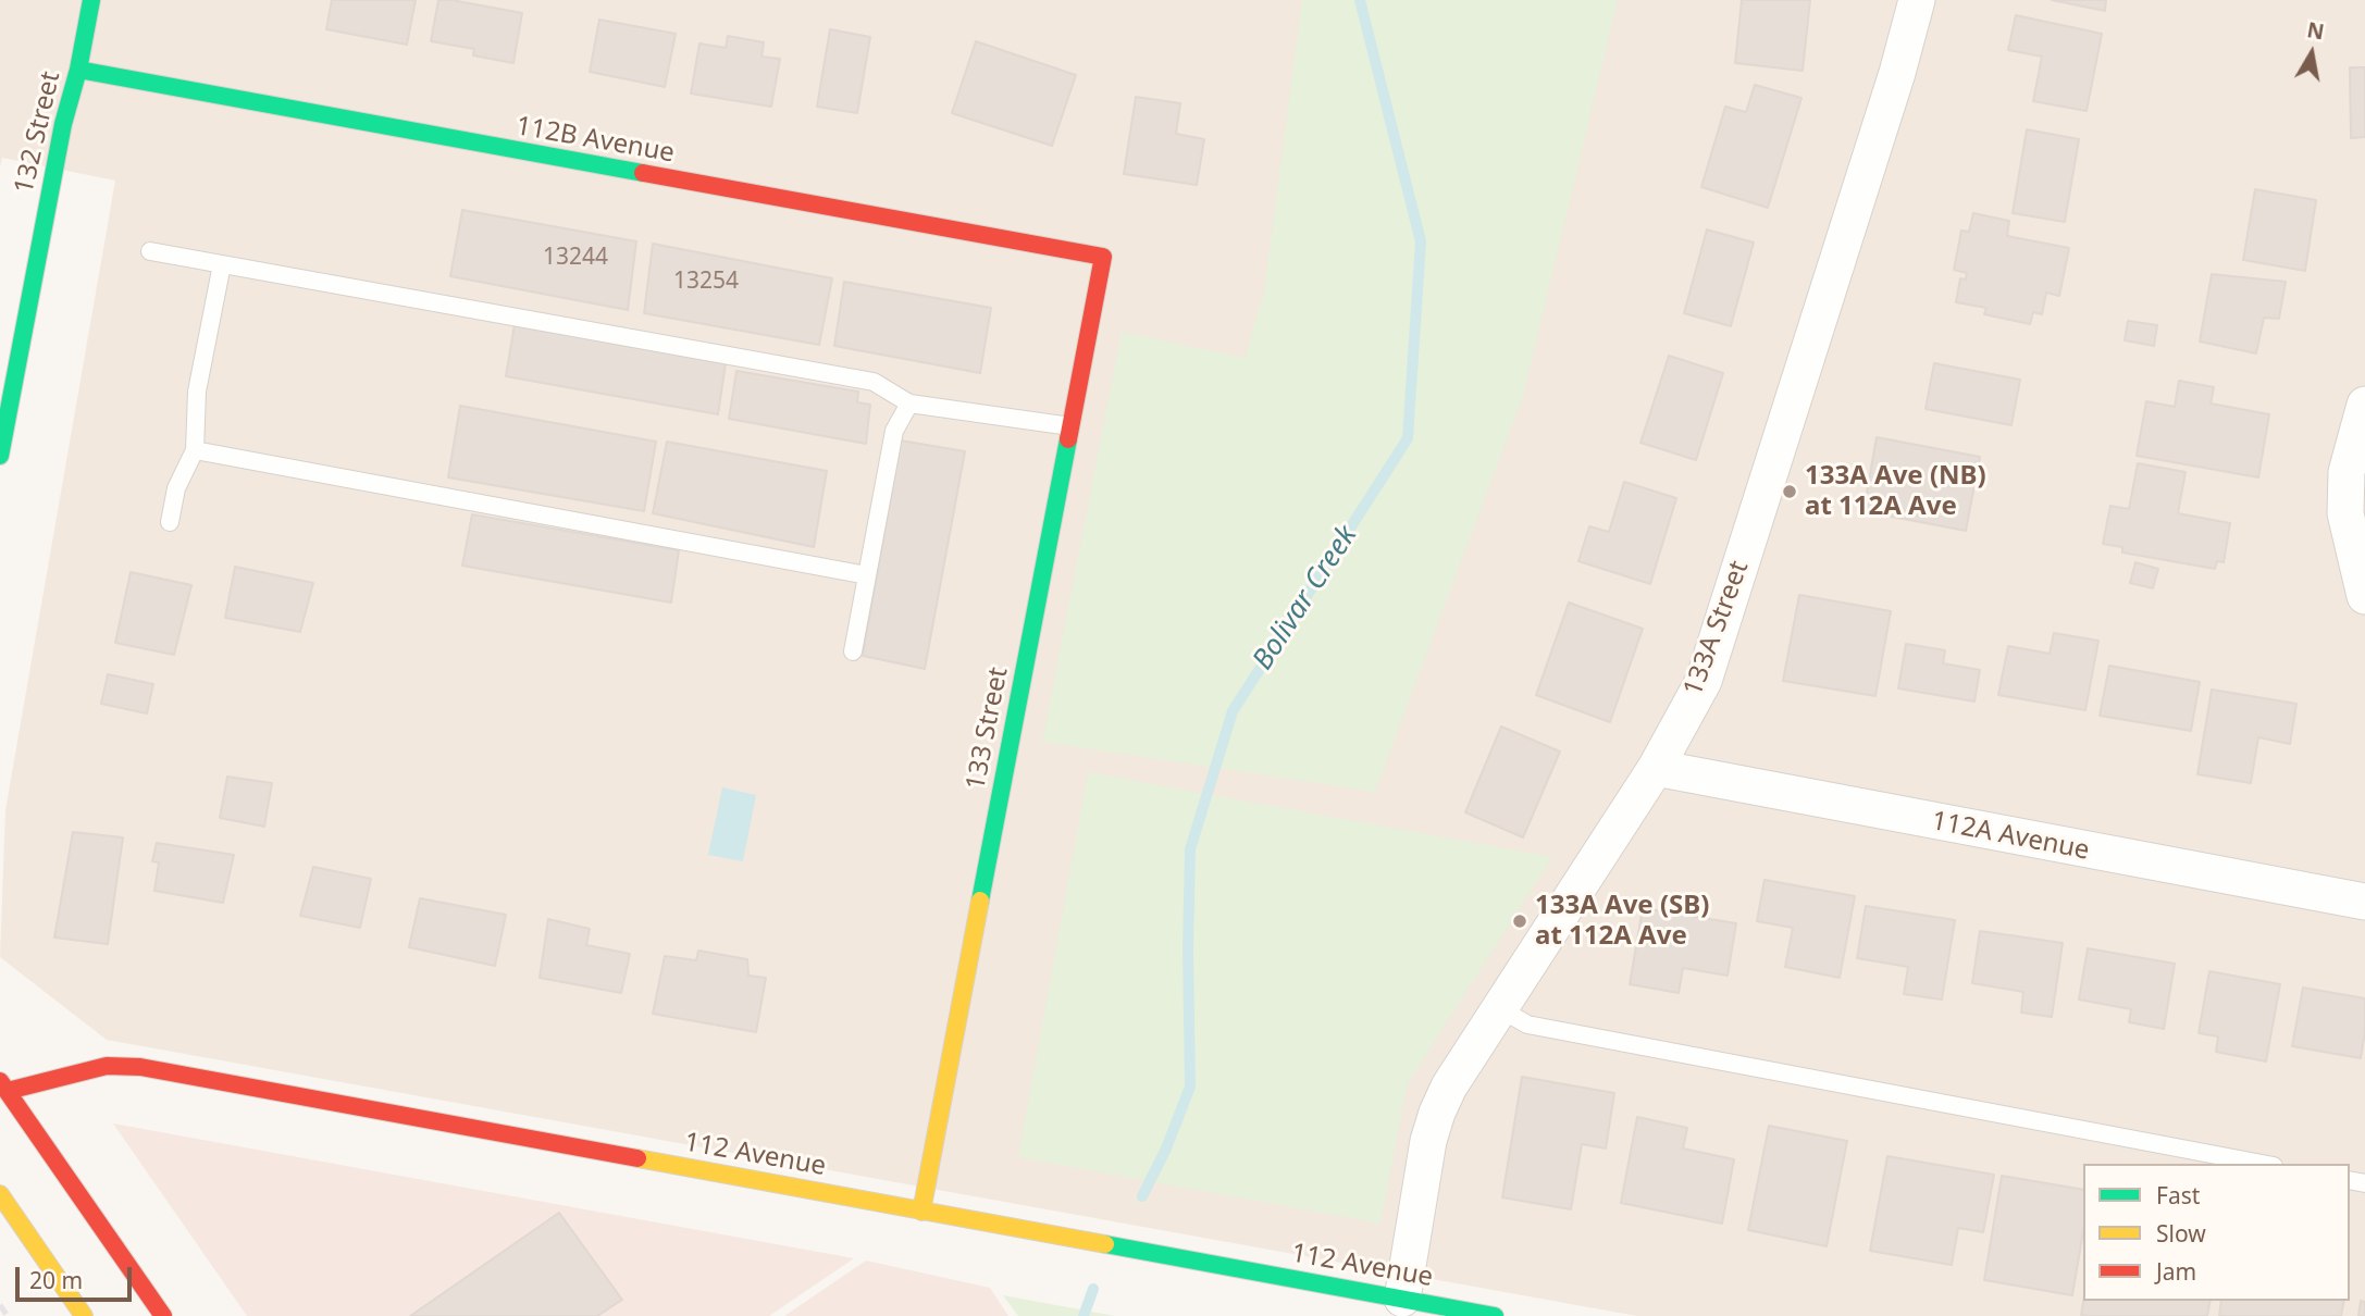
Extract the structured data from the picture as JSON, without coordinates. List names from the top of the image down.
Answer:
{
  "streets": {
    "street": [
      "132 Street",
      "112B Avenue",
      "133A Street",
      "133 Street",
      "112A Avenue",
      "112 Avenue"
    ]
  },
  "crossings": [
    ["132 Street", "112B Avenue"],
    ["112B Avenue", "133 Street"],
    ["133A Street", "112A Avenue"],
    ["133A Street", "112 Avenue"],
    ["133 Street", "112 Avenue"]
  ],
  "water": ["Bolivar Creek"],
  "places": ["133A Ave (NB) at 112A Ave", "133A Ave (SB) at 112A Ave"],
  "house_numbers": ["13244", "13254"],
  "legend": ["Fast", "Slow", "Jam"],
  "scale_bar": "20 m",
  "north": "top"
}
